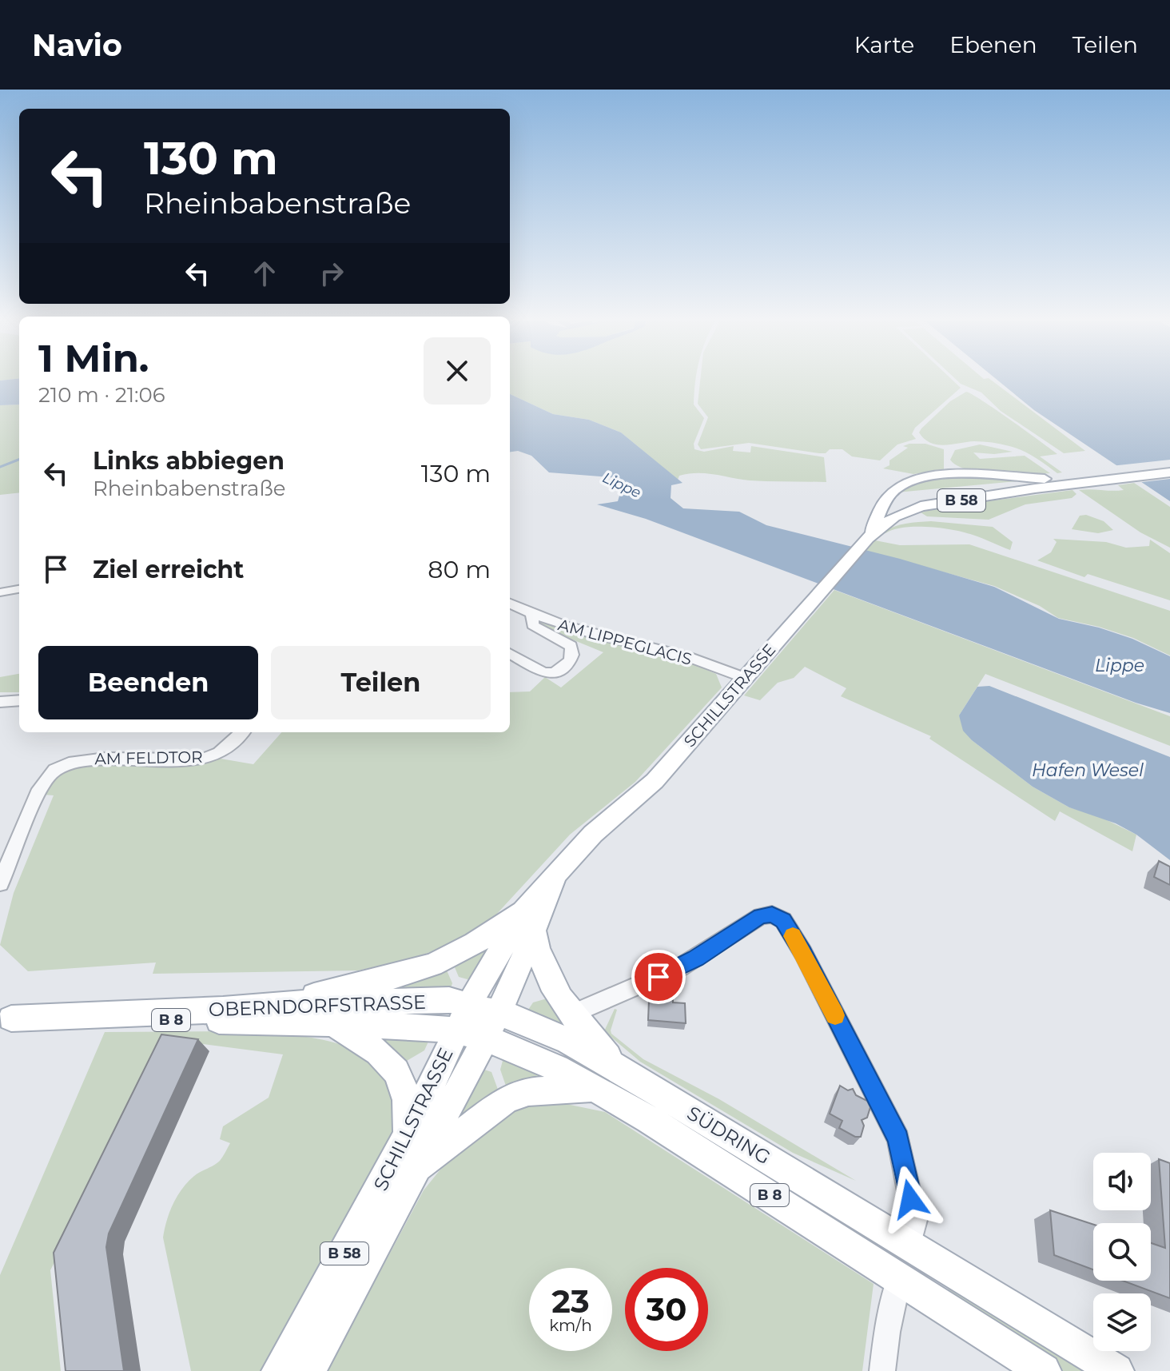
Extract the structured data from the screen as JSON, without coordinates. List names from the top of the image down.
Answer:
{
  "streets": {
    "main road": [
      "B 58",
      "SCHILLSTRASSE",
      "OBERNDORFSTRASSE",
      "B 8",
      "SÜDRING"
    ],
    "street": ["AM LIPPEGLACIS", "AM FELDTOR"]
  },
  "crossings": [
    ["B 58", "SCHILLSTRASSE"],
    ["AM LIPPEGLACIS", "SCHILLSTRASSE"],
    ["SCHILLSTRASSE", "OBERNDORFSTRASSE"],
    ["SCHILLSTRASSE", "B 8"],
    ["SCHILLSTRASSE", "SÜDRING"],
    ["OBERNDORFSTRASSE", "B 8"],
    ["OBERNDORFSTRASSE", "SÜDRING"],
    ["B 8", "SÜDRING"]
  ],
  "water": ["Lippe", "Hafen Wesel"],
  "page": {
    "header": "Navio",
    "nav": ["Karte", "Ebenen", "Teilen"],
    "turn": ["130 m", "Rheinbabenstraße"],
    "heading": ["1 Min.", "210 m · 21:06"],
    "list": [
      {
        "name": "Links abbiegen",
        "note": "Rheinbabenstraße",
        "value": "130 m"
      },
      {
        "name": "Ziel erreicht",
        "value": "80 m"
      }
    ],
    "buttons": ["Beenden", "Teilen"],
    "speed": "23 km/h",
    "limit": "30"
  }
}
